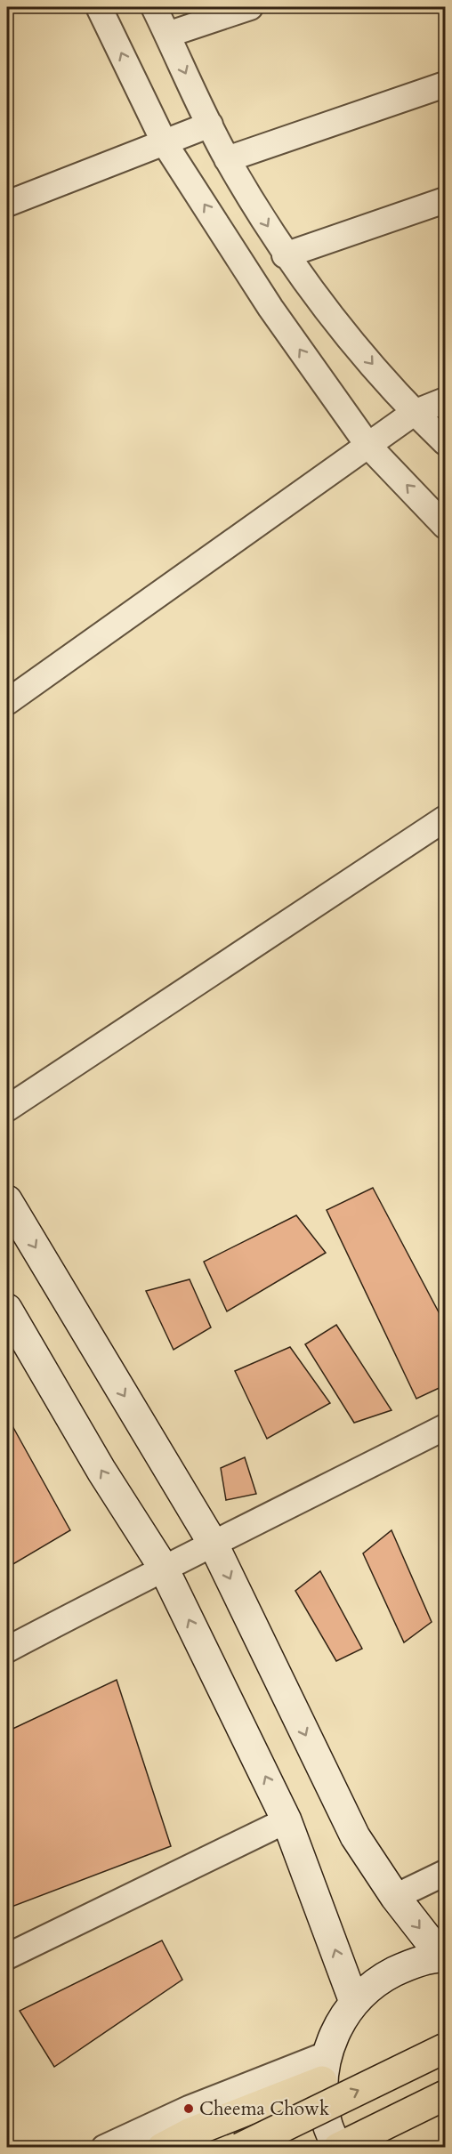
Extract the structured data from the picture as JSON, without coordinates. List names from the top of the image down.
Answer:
{
  "places": ["Cheema Chowk"]
}
